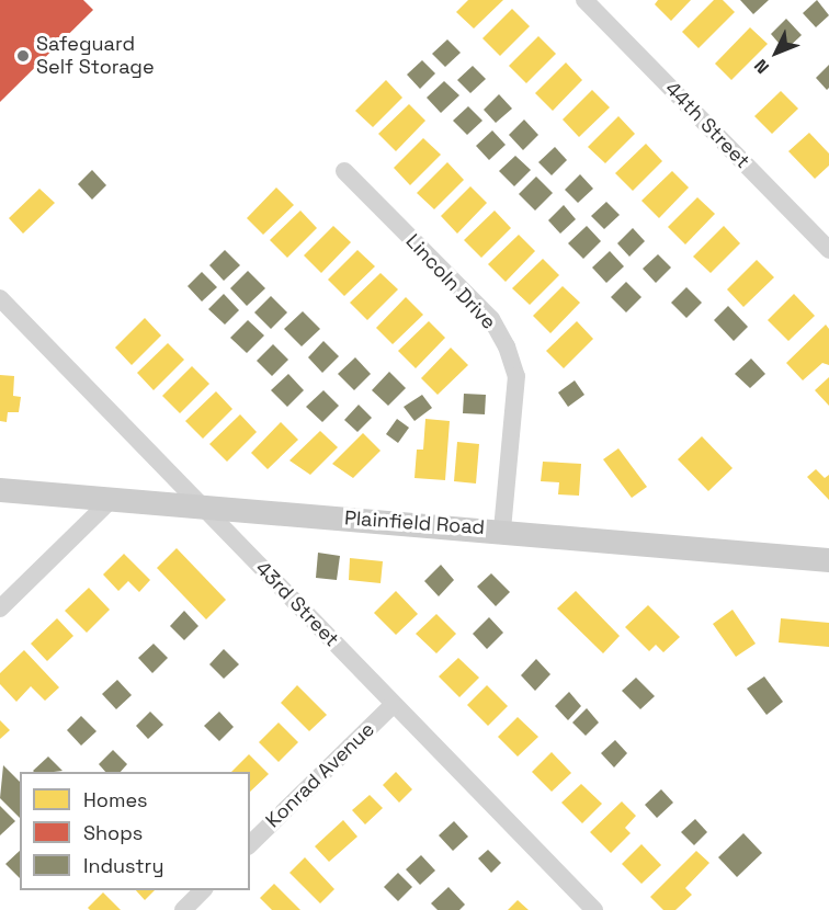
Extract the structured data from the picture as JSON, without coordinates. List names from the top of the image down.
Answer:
{
  "streets": {
    "street": [
      "44th Street",
      "Lincoln Drive",
      "Plainfield Road",
      "43rd Street",
      "Konrad Avenue"
    ]
  },
  "crossings": [
    ["Lincoln Drive", "Plainfield Road"],
    ["Plainfield Road", "43rd Street"],
    ["43rd Street", "Konrad Avenue"]
  ],
  "places": ["Safeguard Self Storage"],
  "legend": ["Homes", "Shops", "Industry"],
  "north": "bottom left"
}
